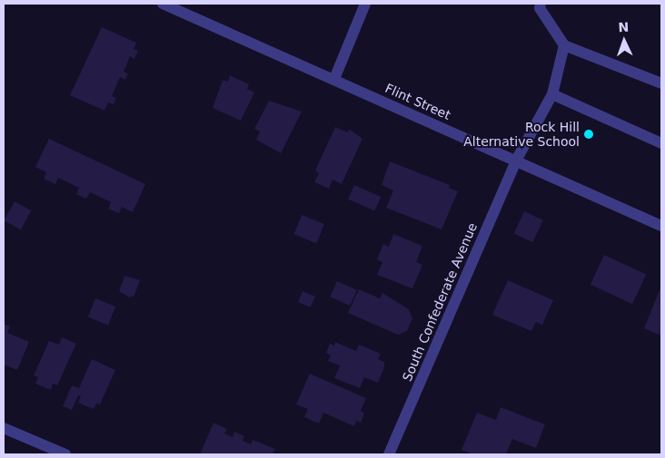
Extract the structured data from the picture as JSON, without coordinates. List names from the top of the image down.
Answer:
{
  "streets": {
    "street": ["Flint Street", "South Confederate Avenue"]
  },
  "crossings": [
    ["Flint Street", "South Confederate Avenue"]
  ],
  "places": ["Rock Hill Alternative School"],
  "north": "top"
}
